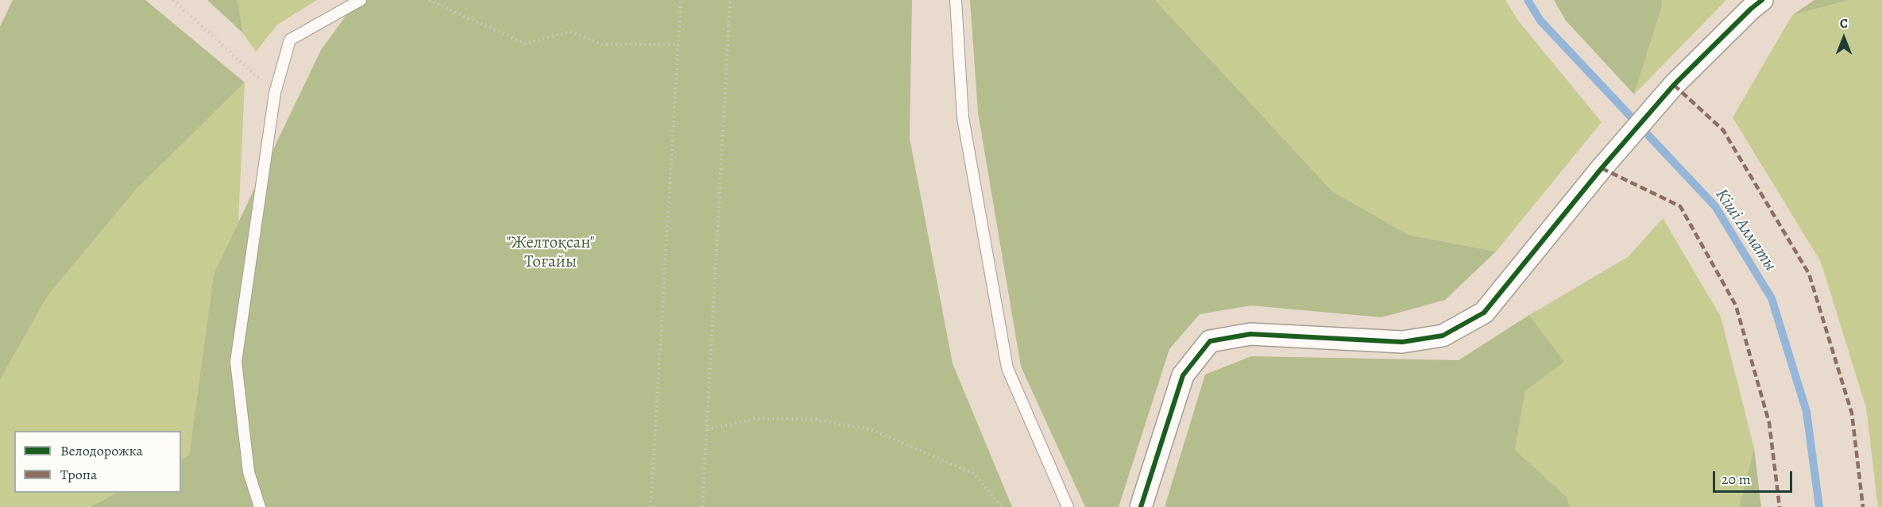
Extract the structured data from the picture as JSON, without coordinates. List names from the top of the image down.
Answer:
{
  "water": ["Кіші Алматы"],
  "parks": ["\"Желтоқсан\" Тоғайы"],
  "legend": ["Велодорожка", "Тропа"],
  "scale_bar": "20 m",
  "north": "top"
}
